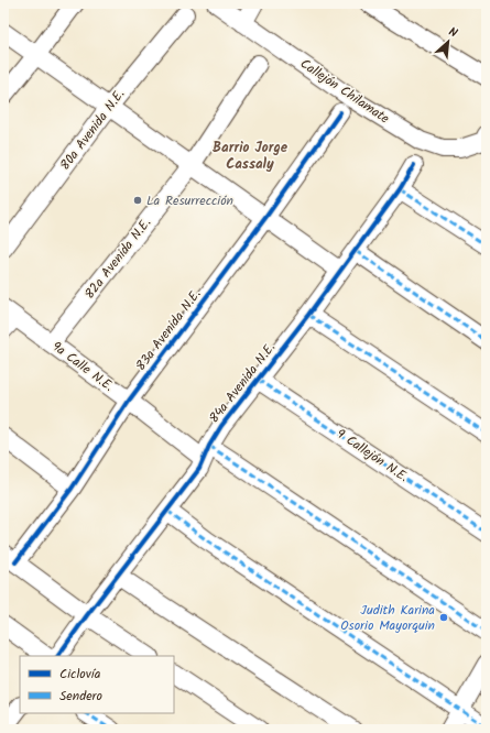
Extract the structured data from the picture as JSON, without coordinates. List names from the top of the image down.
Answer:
{
  "streets": {
    "street": [
      "Callejón Chilamate",
      "80a Avenida N.E.",
      "82a Avenida N.E.",
      "83a Avenida N.E.",
      "9a Calle N.E.",
      "84a Avenida N.E.",
      "9 Callejón N.E."
    ]
  },
  "crossings": [
    ["82a Avenida N.E.", "9a Calle N.E."],
    ["83a Avenida N.E.", "9a Calle N.E."],
    ["9a Calle N.E.", "84a Avenida N.E."],
    ["84a Avenida N.E.", "9 Callejón N.E."]
  ],
  "districts": ["Barrio Jorge Cassaly"],
  "places": ["La Resurrección", "Judith Karina Osorio Mayorquin"],
  "legend": ["Ciclovía", "Sendero"],
  "north": "top right"
}
